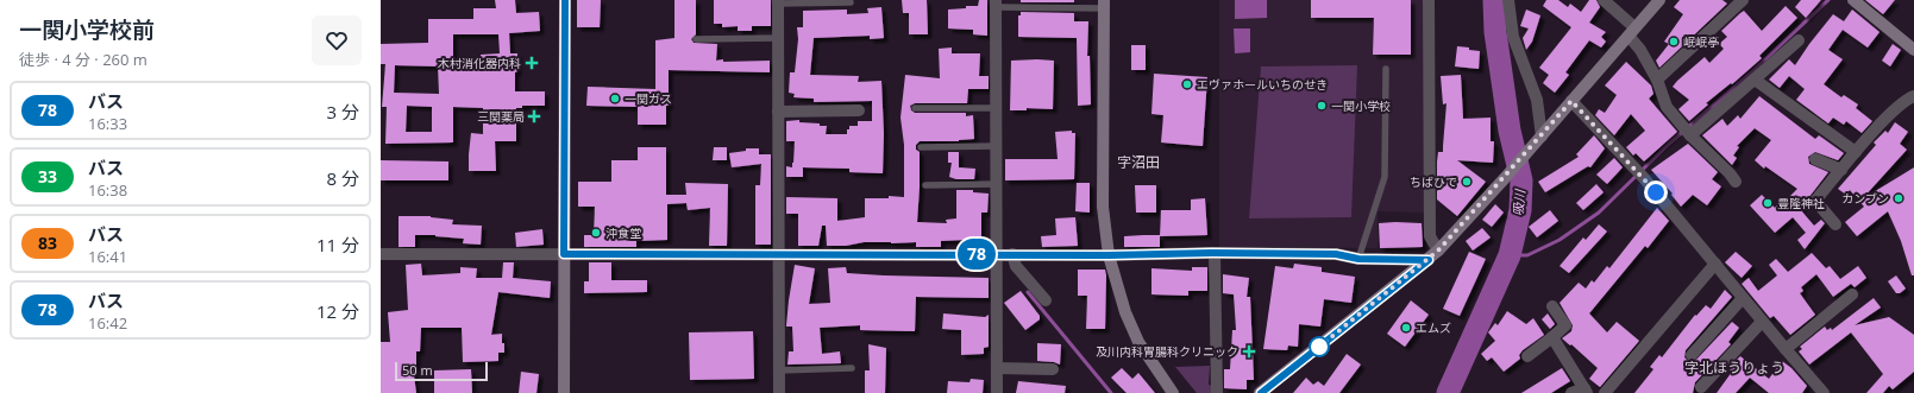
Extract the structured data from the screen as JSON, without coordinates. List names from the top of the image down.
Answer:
{
  "districts": ["字沼田", "字北ほうりょう"],
  "water": ["吸川"],
  "places": {
    "other": [
      "岷岷亭",
      "エヴァホールいちのせき",
      "一関ガス",
      "一関小学校",
      "ちばひで",
      "カンブン",
      "豊隆神社",
      "沖食堂",
      "エムズ"
    ],
    "health": ["木村消化器内科", "三関薬局", "及川内科胃腸科クリニック"]
  },
  "lines": ["bus line 78"],
  "scale_bar": "50 m",
  "page": {
    "heading": ["一関小学校前", "徒歩 · 4 分 · 260 m"],
    "on_map": "78",
    "list": [
      {
        "mark": "78",
        "name": "バス",
        "note": "16:33",
        "value": "3 分"
      },
      {
        "mark": "33",
        "name": "バス",
        "note": "16:38",
        "value": "8 分"
      },
      {
        "mark": "83",
        "name": "バス",
        "note": "16:41",
        "value": "11 分"
      },
      {
        "mark": "78",
        "name": "バス",
        "note": "16:42",
        "value": "12 分"
      }
    ],
    "scale": "50 m"
  }
}
